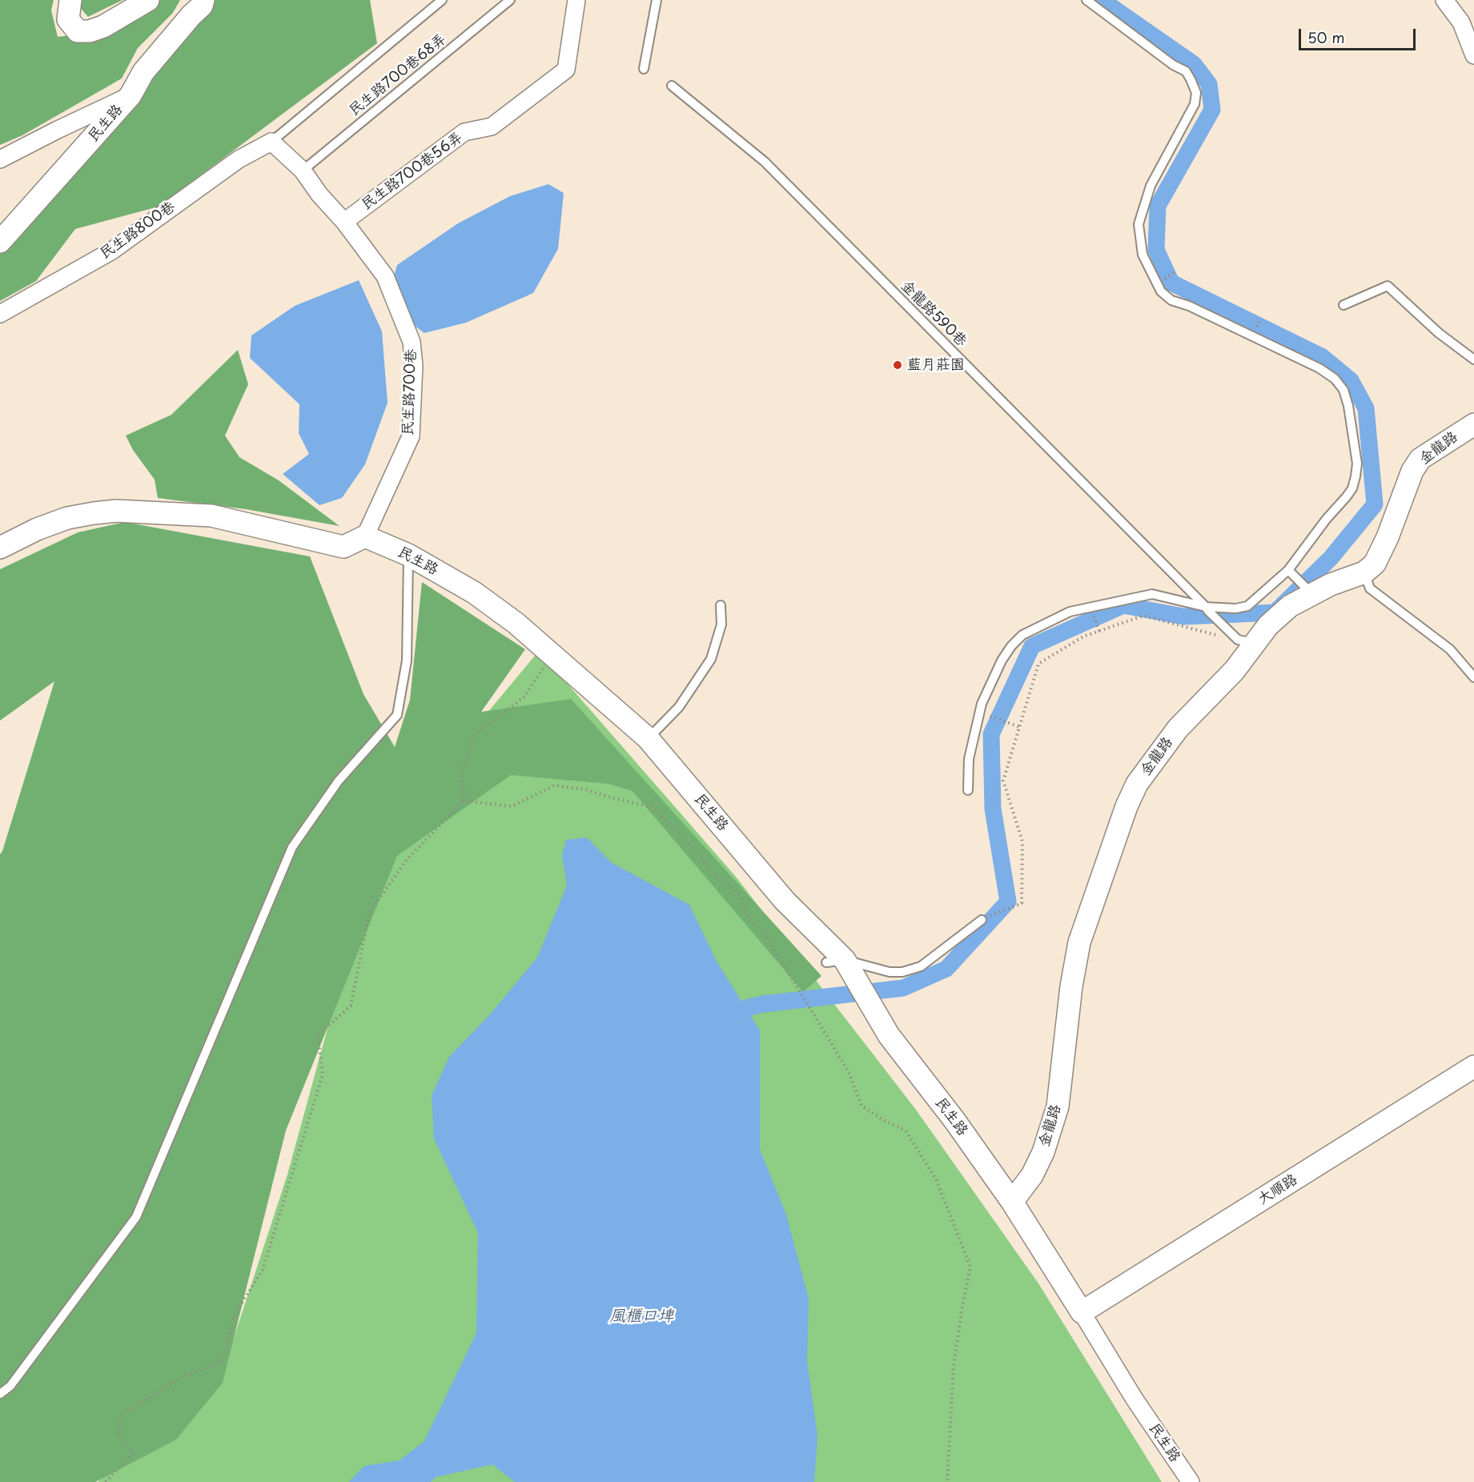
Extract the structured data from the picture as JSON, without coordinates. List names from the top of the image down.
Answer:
{
  "streets": {
    "street": [
      "民生路",
      "民生路700巷56弄",
      "民生路800巷",
      "民生路700巷",
      "金龍路",
      "大順路"
    ],
    "lane": ["民生路700巷68弄", "金龍路590巷"]
  },
  "crossings": [
    ["民生路700巷68弄", "民生路700巷"],
    ["民生路", "民生路700巷"],
    ["民生路", "金龍路"],
    ["民生路", "大順路"],
    ["民生路700巷56弄", "民生路700巷"],
    ["民生路800巷", "民生路700巷"],
    ["金龍路590巷", "金龍路"]
  ],
  "water": ["風櫃口埤"],
  "places": ["藍月莊園"],
  "scale_bar": "50 m"
}
